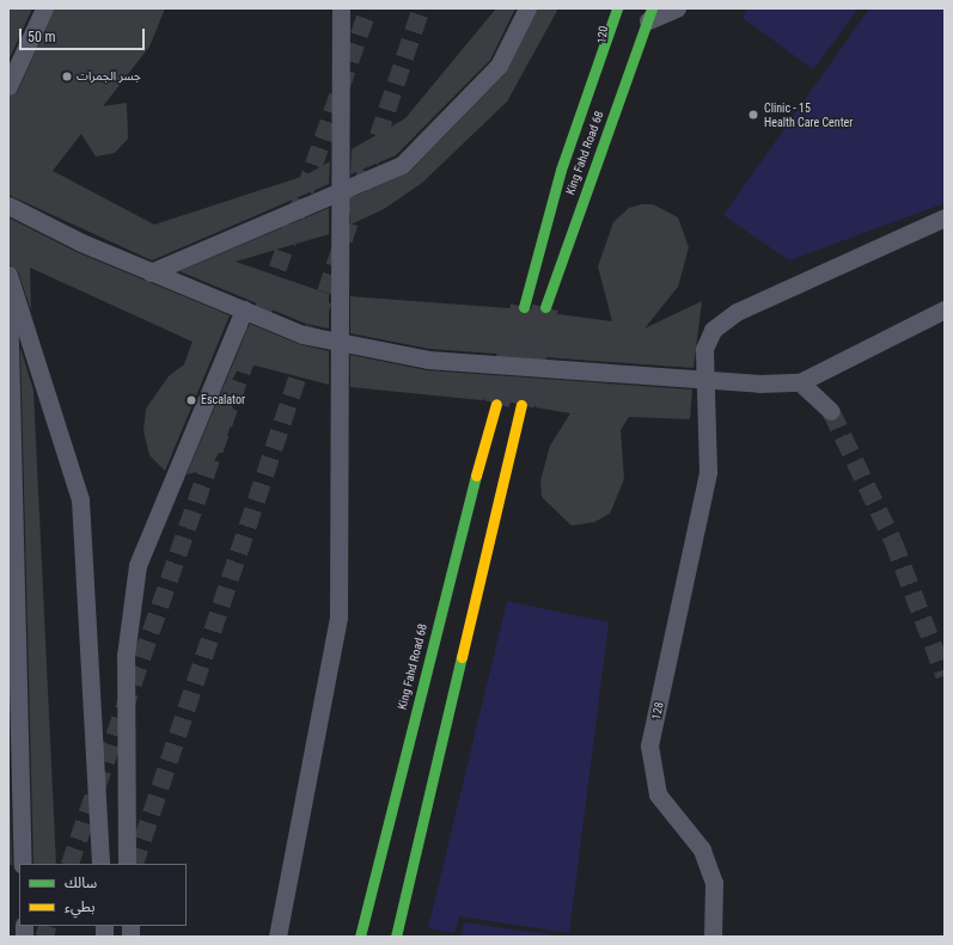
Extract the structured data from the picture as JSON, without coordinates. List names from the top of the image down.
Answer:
{
  "streets": {
    "main road": ["King Fahd Road 68"],
    "street": ["120", "128"]
  },
  "crossings": [
    ["120", "King Fahd Road 68"]
  ],
  "places": ["جسر الجمرات", "Clinic - 15 Health Care Center", "Escalator"],
  "legend": ["سالك", "بطيء"],
  "scale_bar": "50 m"
}
